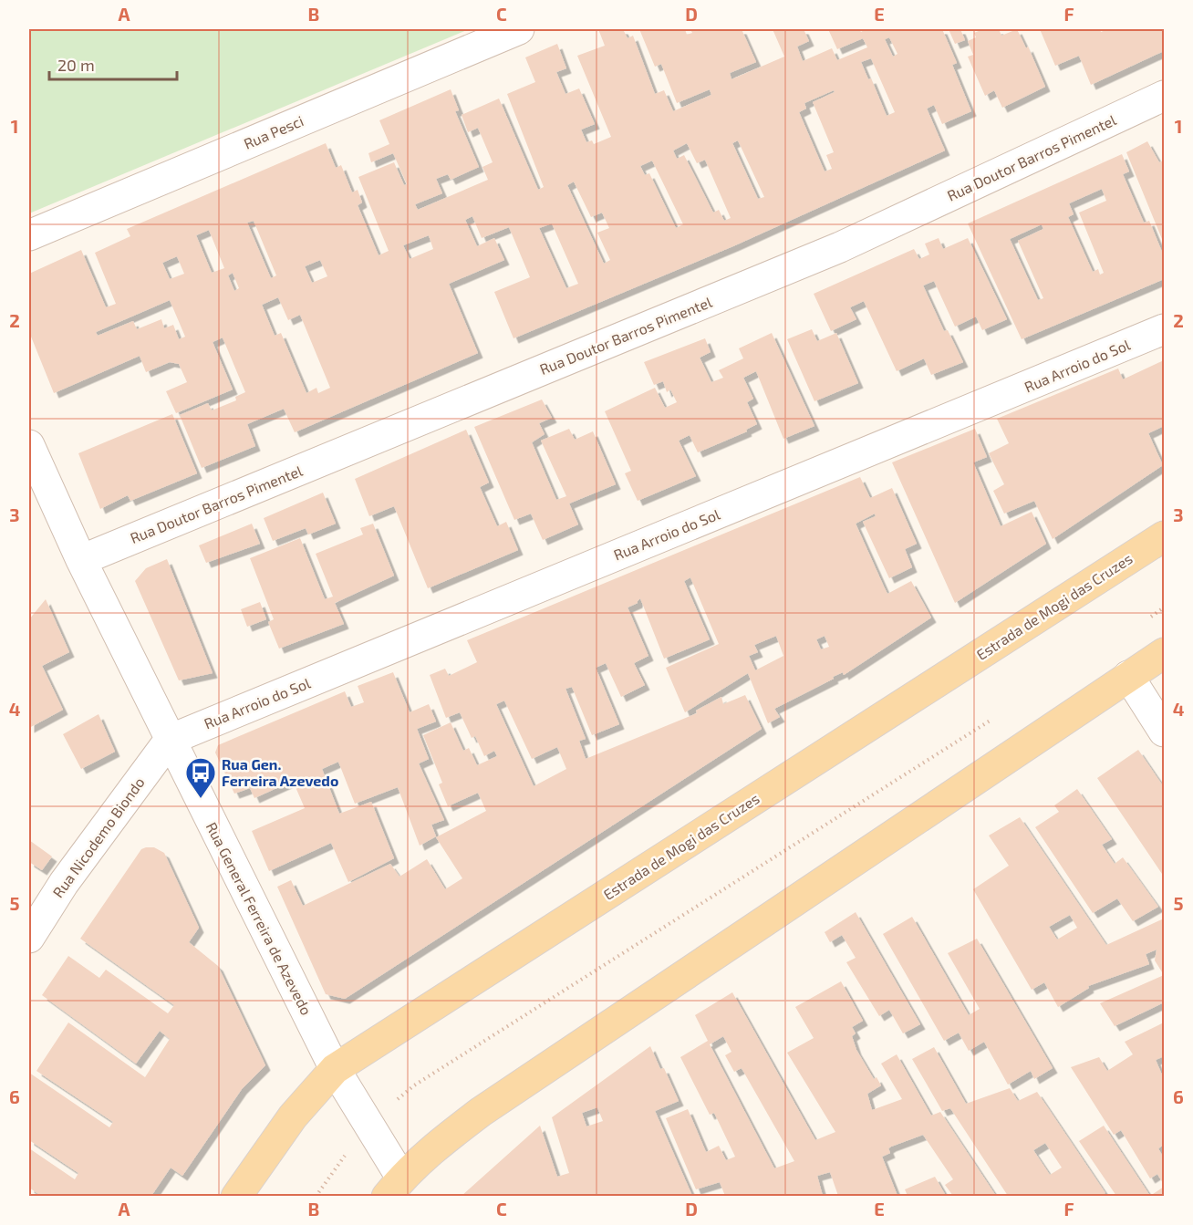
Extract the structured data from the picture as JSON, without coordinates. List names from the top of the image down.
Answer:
{
  "streets": {
    "main road": ["Estrada de Mogi das Cruzes"],
    "street": [
      "Rua Pesci",
      "Rua Doutor Barros Pimentel",
      "Rua Arroio do Sol",
      "Rua Nicodemo Biondo",
      "Rua General Ferreira de Azevedo"
    ]
  },
  "crossings": [
    ["Rua Doutor Barros Pimentel", "Rua General Ferreira de Azevedo"],
    ["Rua Arroio do Sol", "Rua Nicodemo Biondo"],
    ["Rua Arroio do Sol", "Rua General Ferreira de Azevedo"],
    ["Estrada de Mogi das Cruzes", "Rua General Ferreira de Azevedo"],
    ["Rua Nicodemo Biondo", "Rua General Ferreira de Azevedo"]
  ],
  "places": {
    "bus stop": ["Rua Gen. Ferreira Azevedo"]
  },
  "scale_bar": "20 m",
  "grid": {
    "columns": [
      "A",
      "B",
      "C",
      "D",
      "E",
      "F"
    ],
    "rows": [
      "1",
      "2",
      "3",
      "4",
      "5",
      "6"
    ]
  }
}
